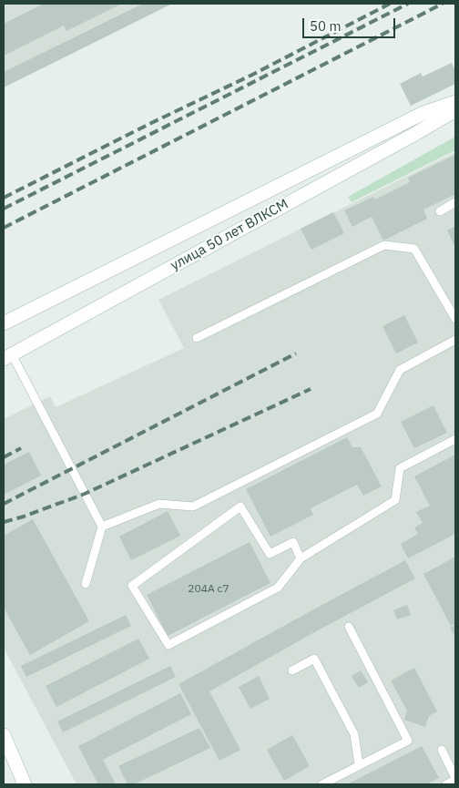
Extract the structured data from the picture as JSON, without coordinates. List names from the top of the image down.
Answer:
{
  "streets": {
    "street": ["улица 50 лет ВЛКСМ"]
  },
  "house_numbers": ["204А с7"],
  "scale_bar": "50 m"
}
